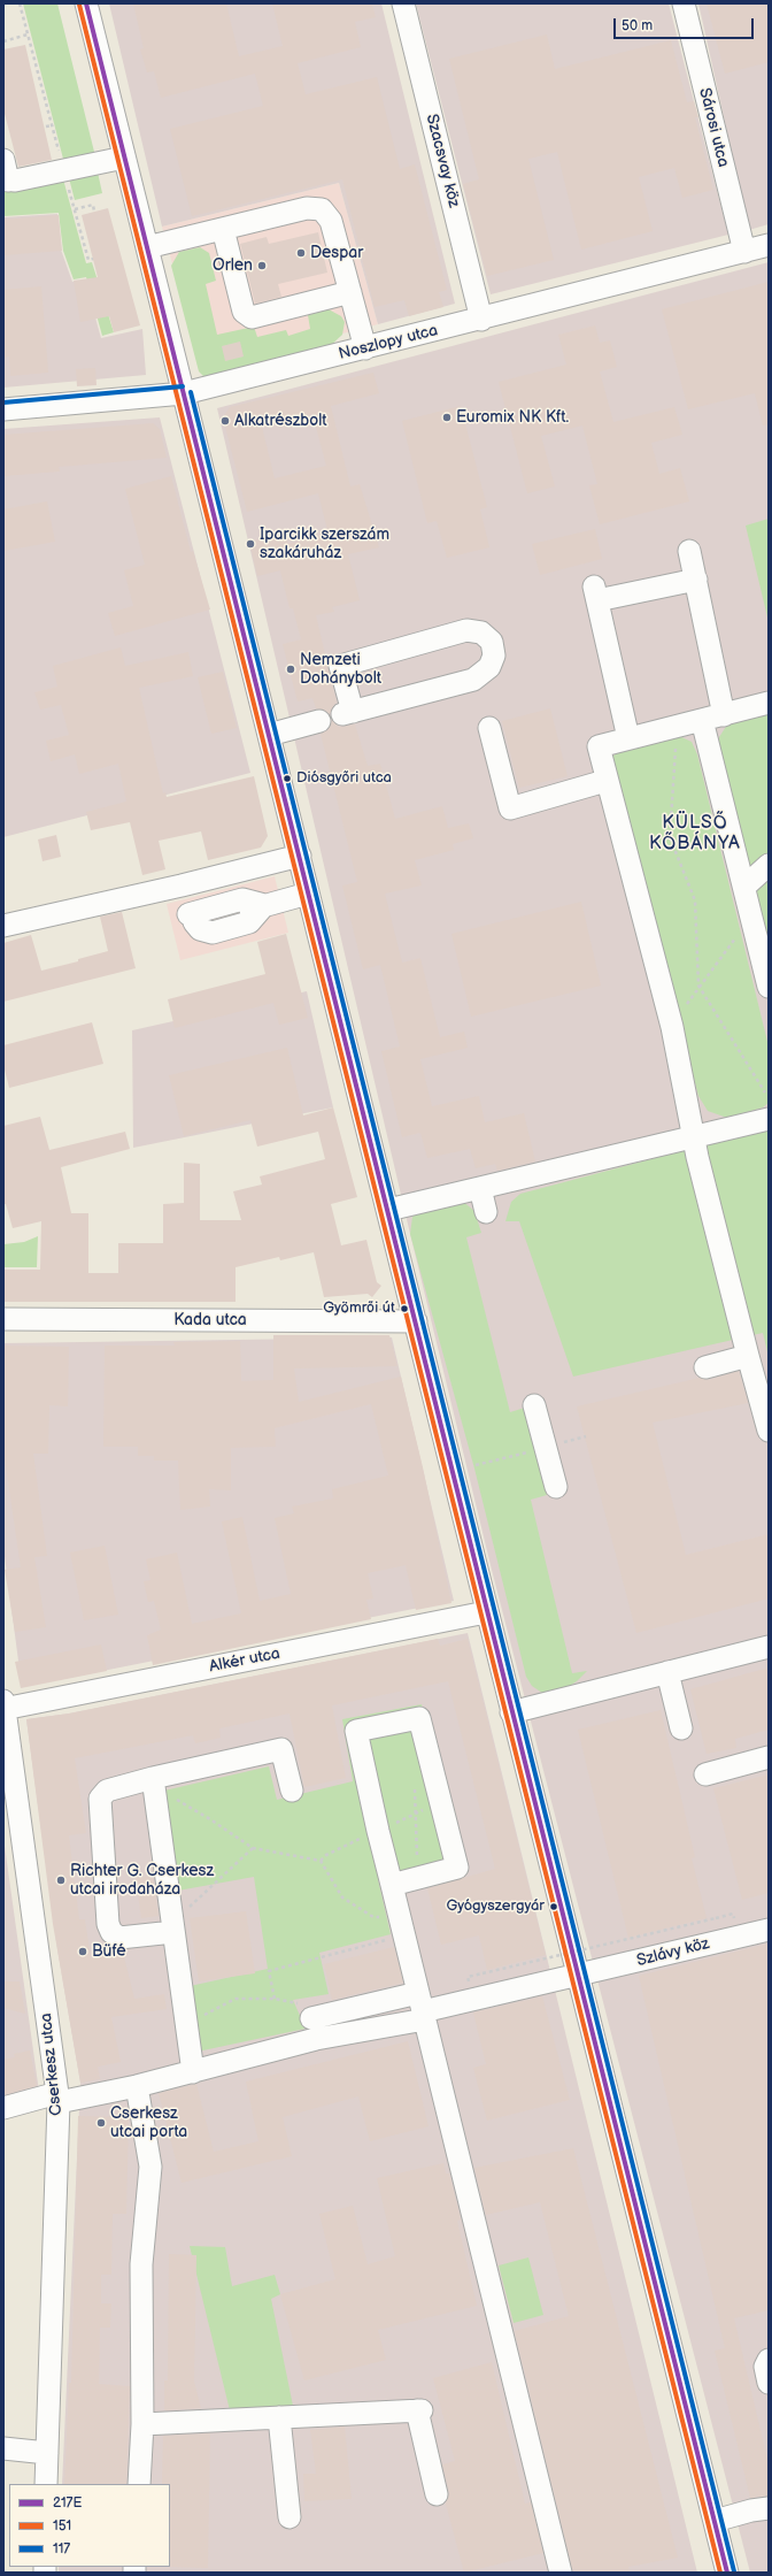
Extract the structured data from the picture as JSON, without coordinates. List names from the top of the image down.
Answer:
{
  "streets": {
    "street": [
      "Sárosi utca",
      "Szacsvay köz",
      "Noszlopy utca",
      "Kada utca",
      "Alkér utca",
      "Szlávy köz",
      "Cserkesz utca"
    ]
  },
  "crossings": [
    ["Sárosi utca", "Noszlopy utca"],
    ["Szacsvay köz", "Noszlopy utca"],
    ["Alkér utca", "Cserkesz utca"]
  ],
  "districts": ["KÜLSŐ KŐBÁNYA"],
  "places": [
    "Despar",
    "Orlen",
    "Euromix NK Kft.",
    "Alkatrészbolt",
    "Iparcikk szerszám szakáruház",
    "Nemzeti Dohánybolt",
    "Diósgyőri utca",
    "Gyömrői út",
    "Richter G. Cserkesz utcai irodaháza",
    "Gyógyszergyár",
    "Büfé",
    "Cserkesz utcai porta"
  ],
  "lines": ["transit line 217E", "transit line 151", "transit line 117"],
  "legend": ["217E", "151", "117"],
  "scale_bar": "50 m"
}
